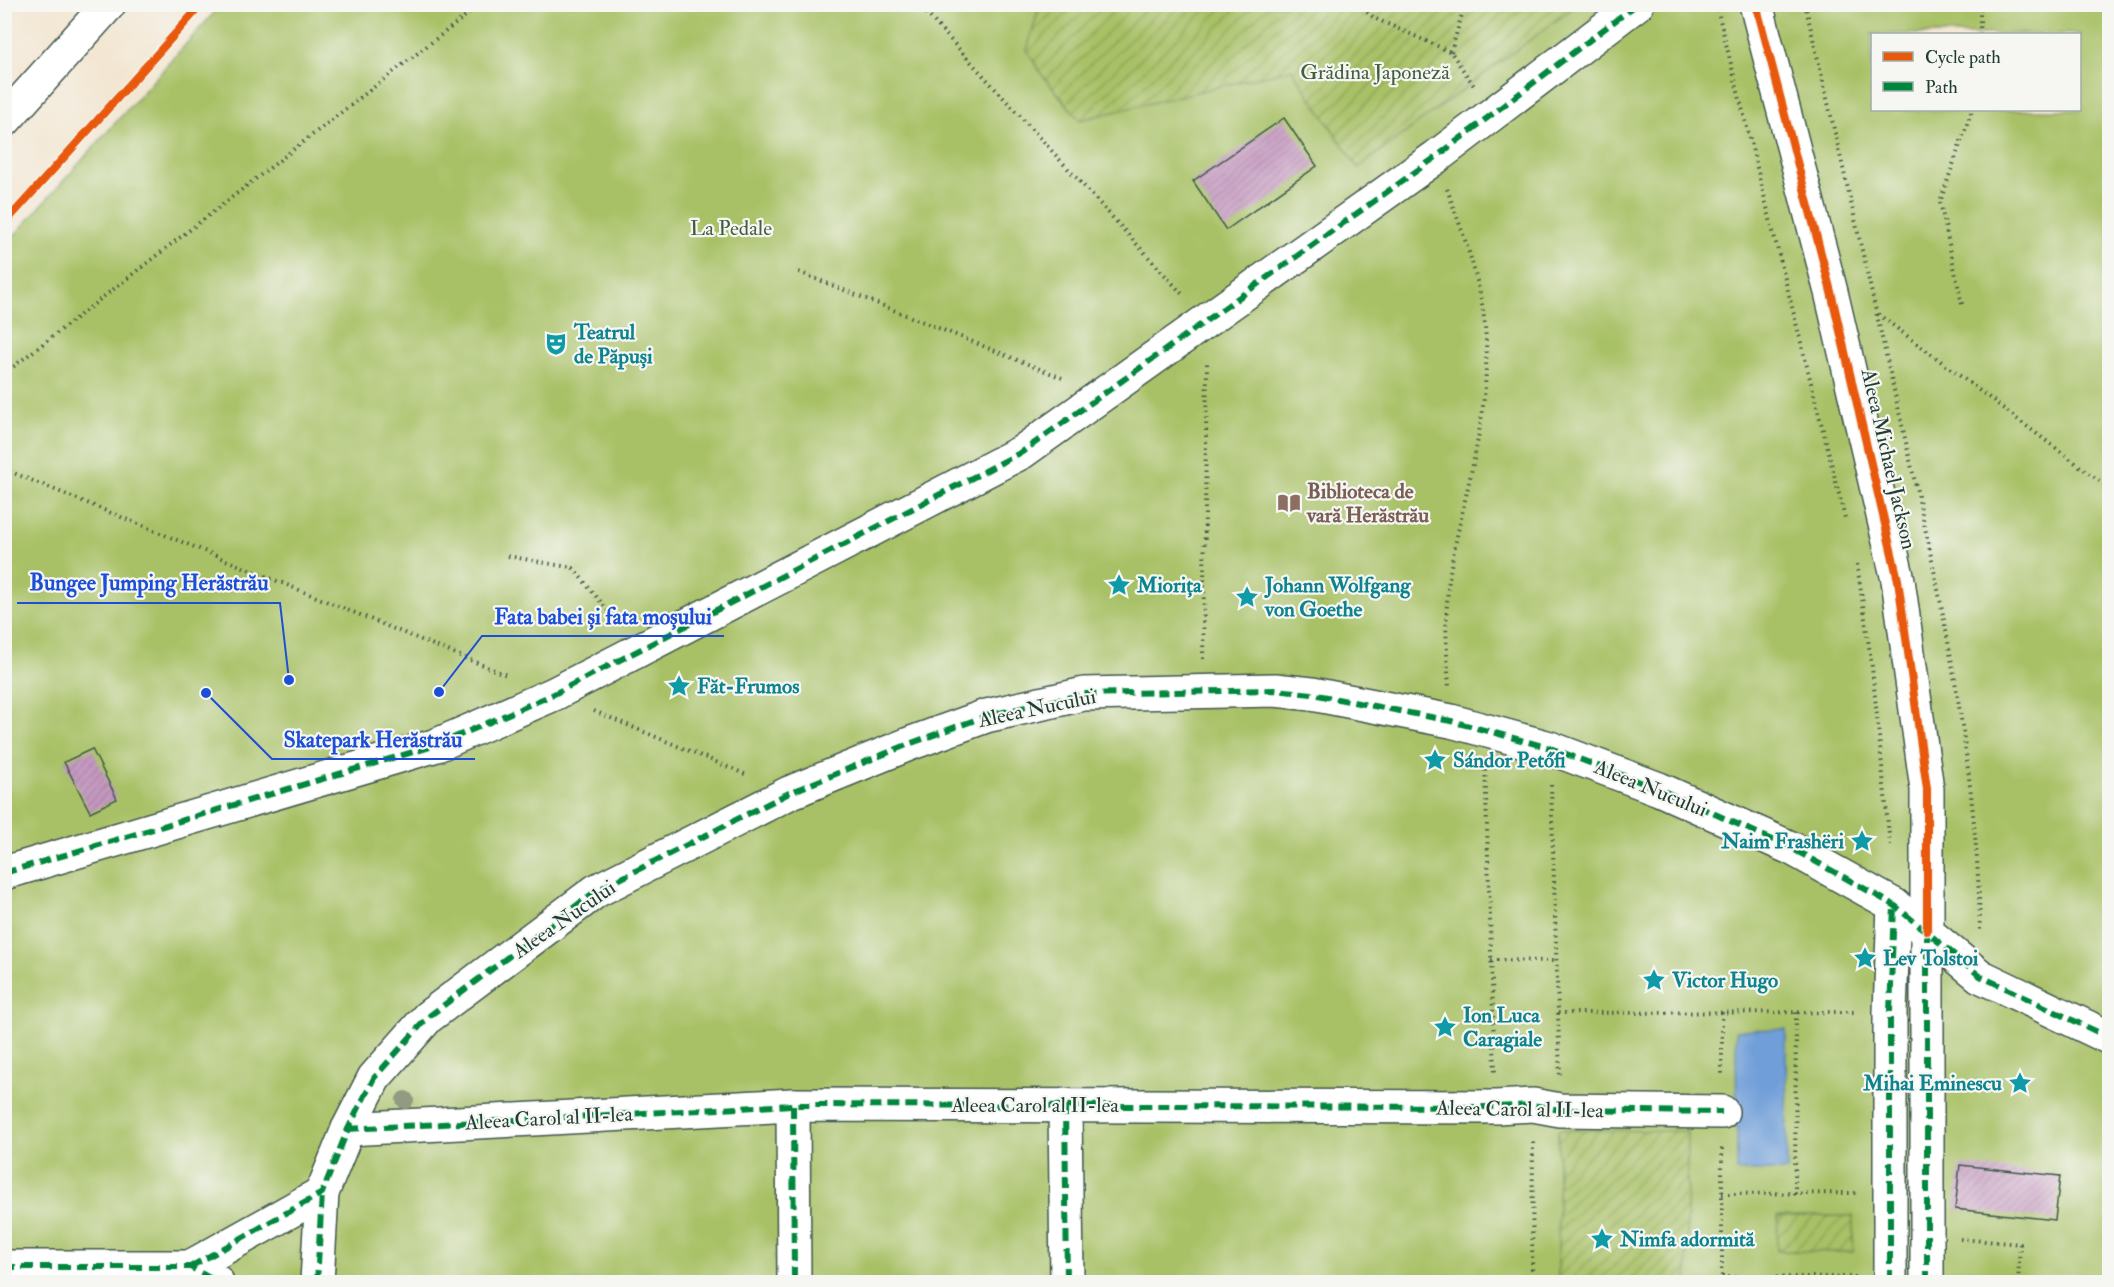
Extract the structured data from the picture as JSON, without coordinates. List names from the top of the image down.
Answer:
{
  "streets": {
    "street": ["Aleea Michael Jackson", "Aleea Nucului", "Aleea Carol al II-lea"]
  },
  "crossings": [
    ["Aleea Michael Jackson", "Aleea Nucului"],
    ["Aleea Nucului", "Aleea Carol al II-lea"]
  ],
  "parks": ["Grădina Japoneză", "La Pedale"],
  "places": {
    "theatre": ["Teatrul de Păpuși"],
    "library": ["Biblioteca de vară Herăstrău"],
    "place": [
      "Miorița",
      "Johann Wolfgang von Goethe",
      "Făt-Frumos",
      "Sándor Petőfi",
      "Naim Frashëri",
      "Lev Tolstoi",
      "Victor Hugo",
      "Ion Luca Caragiale",
      "Mihai Eminescu",
      "Nimfa adormită"
    ],
    "other": ["Bungee Jumping Herăstrău", "Fata babei și fata moșului", "Skatepark Herăstrău"]
  },
  "legend": ["Cycle path", "Path"]
}
